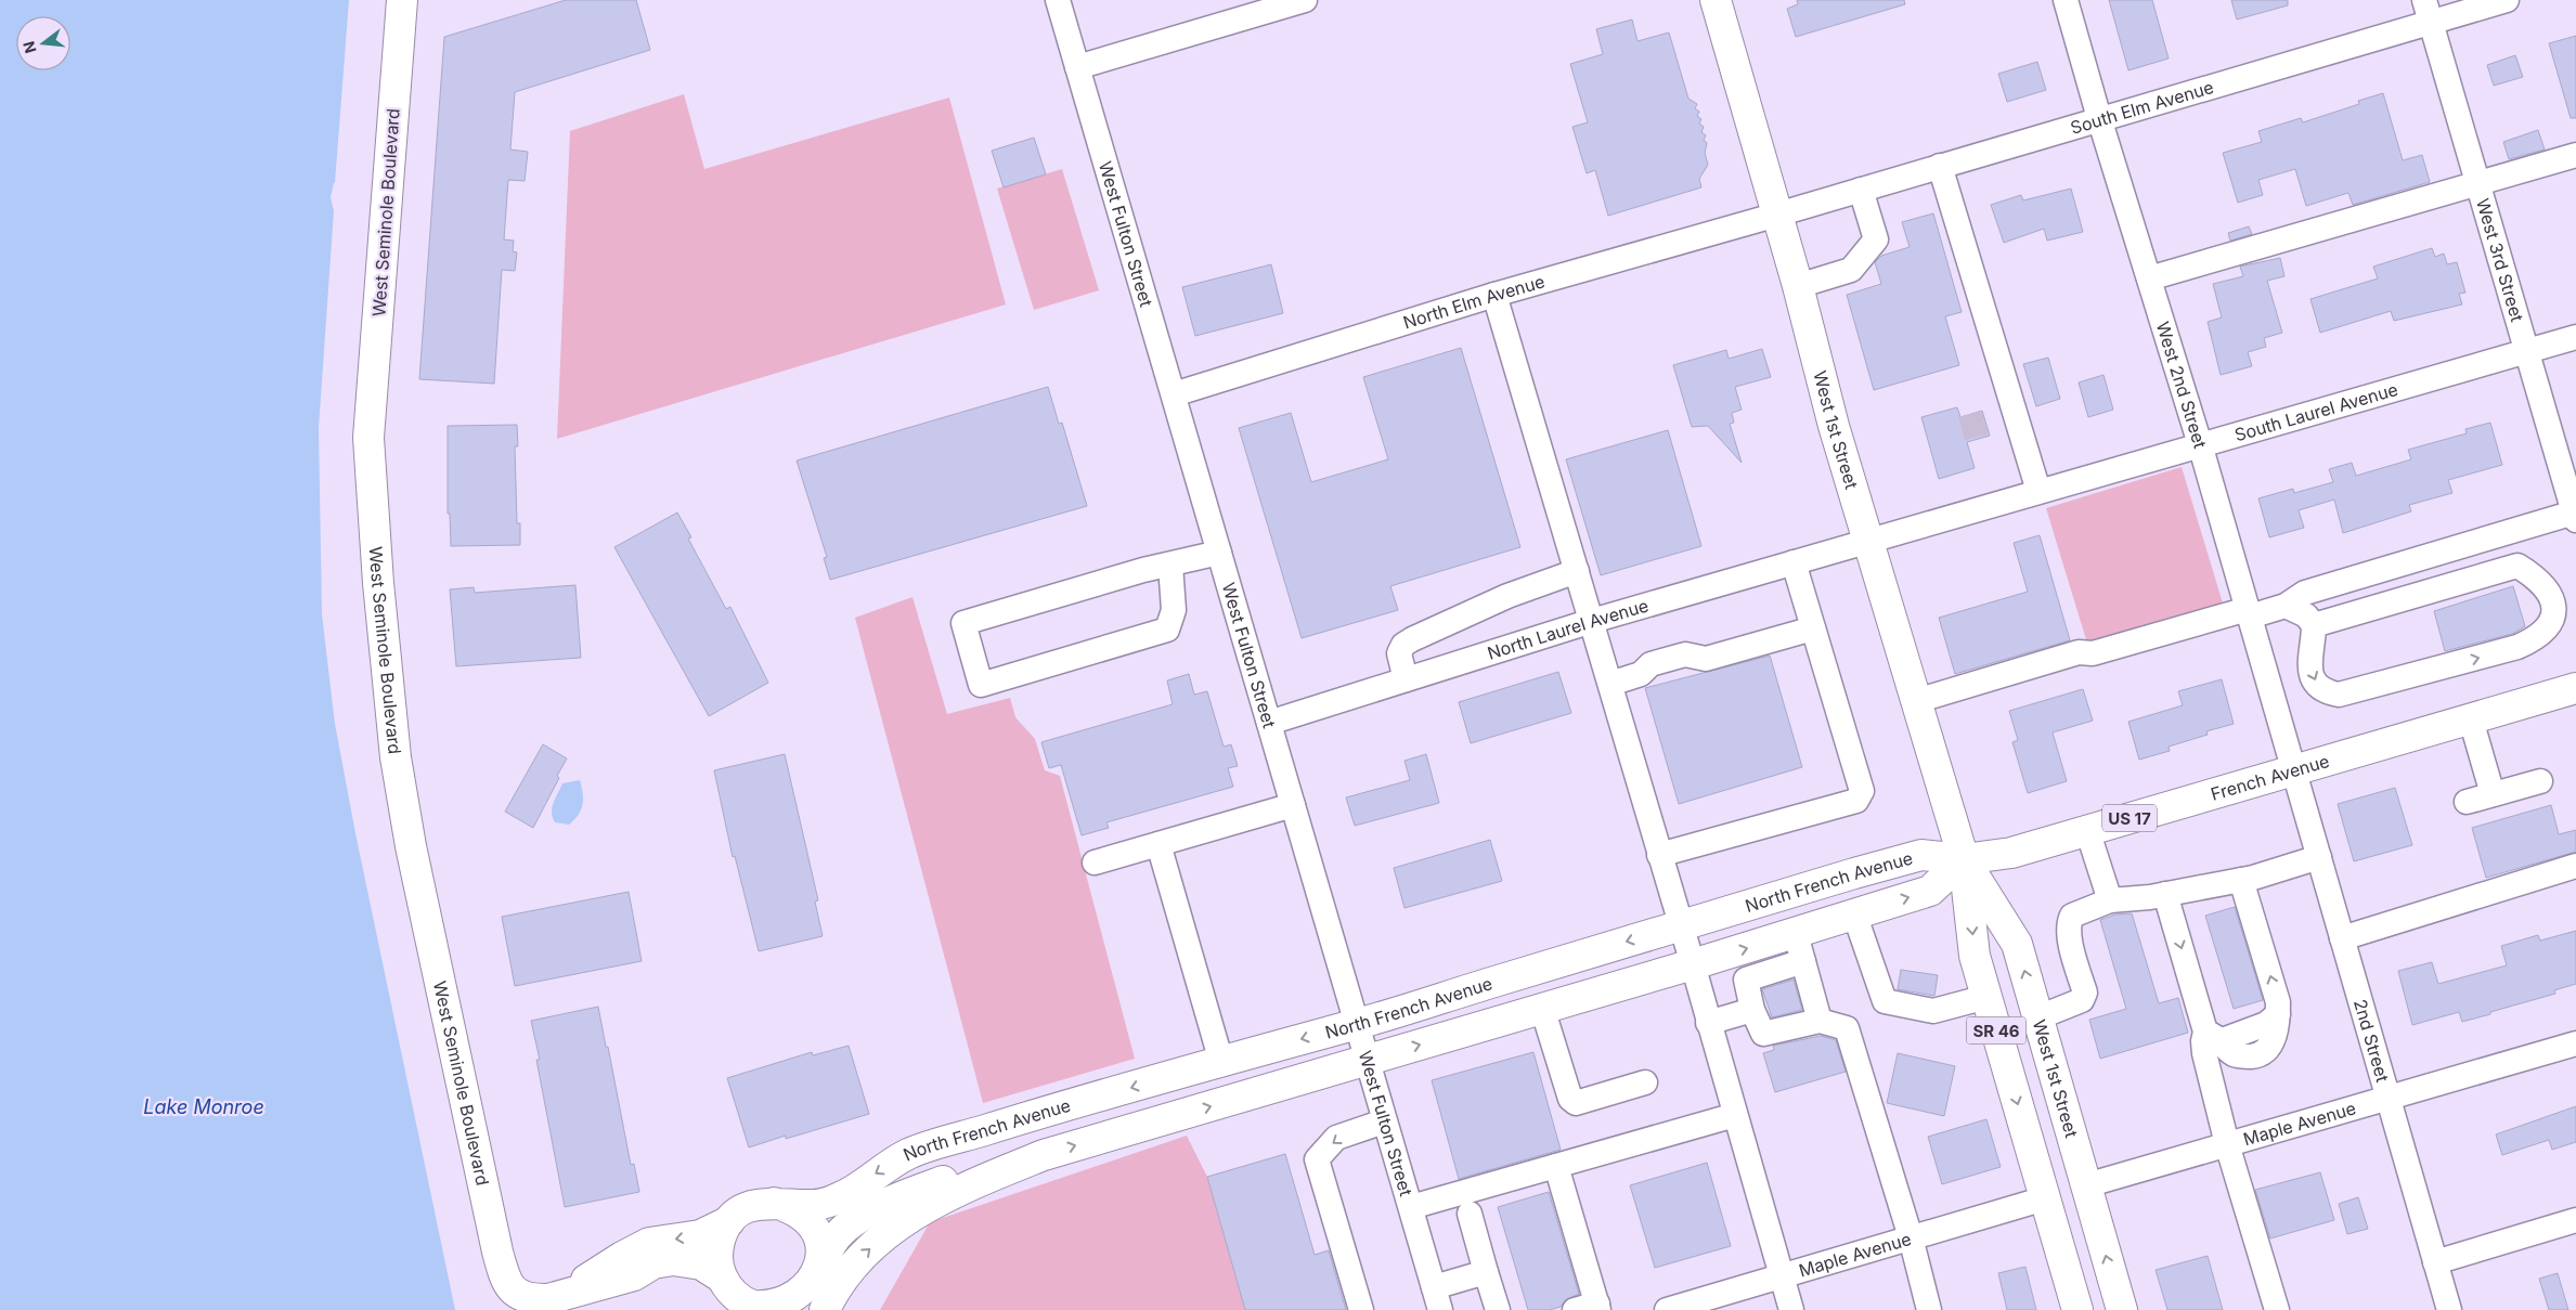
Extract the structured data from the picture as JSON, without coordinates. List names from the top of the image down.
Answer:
{
  "streets": {
    "main road": [
      "West Seminole Boulevard",
      "West 1st Street",
      "French Avenue",
      "US 17",
      "North French Avenue",
      "SR 46"
    ],
    "street": [
      "South Elm Avenue",
      "West Fulton Street",
      "West 3rd Street",
      "North Elm Avenue",
      "West 2nd Street",
      "South Laurel Avenue",
      "North Laurel Avenue",
      "2nd Street",
      "Maple Avenue"
    ]
  },
  "crossings": [
    ["South Elm Avenue", "West 3rd Street"],
    ["South Elm Avenue", "North Elm Avenue"],
    ["South Elm Avenue", "West 2nd Street"],
    ["South Elm Avenue", "West 1st Street"],
    ["West Seminole Boulevard", "North French Avenue"],
    ["West Fulton Street", "North Elm Avenue"],
    ["West Fulton Street", "North Laurel Avenue"],
    ["West Fulton Street", "North French Avenue"],
    ["West 3rd Street", "South Laurel Avenue"],
    ["North Elm Avenue", "West 1st Street"],
    ["West 2nd Street", "South Laurel Avenue"],
    ["West 2nd Street", "French Avenue"],
    ["West 2nd Street", "2nd Street"],
    ["South Laurel Avenue", "West 1st Street"],
    ["South Laurel Avenue", "North Laurel Avenue"],
    ["West 1st Street", "North Laurel Avenue"],
    ["West 1st Street", "French Avenue"],
    ["West 1st Street", "North French Avenue"],
    ["West 1st Street", "Maple Avenue"],
    ["French Avenue", "North French Avenue"],
    ["French Avenue", "2nd Street"],
    ["2nd Street", "Maple Avenue"]
  ],
  "water": ["Lake Monroe"],
  "north": "left"
}
